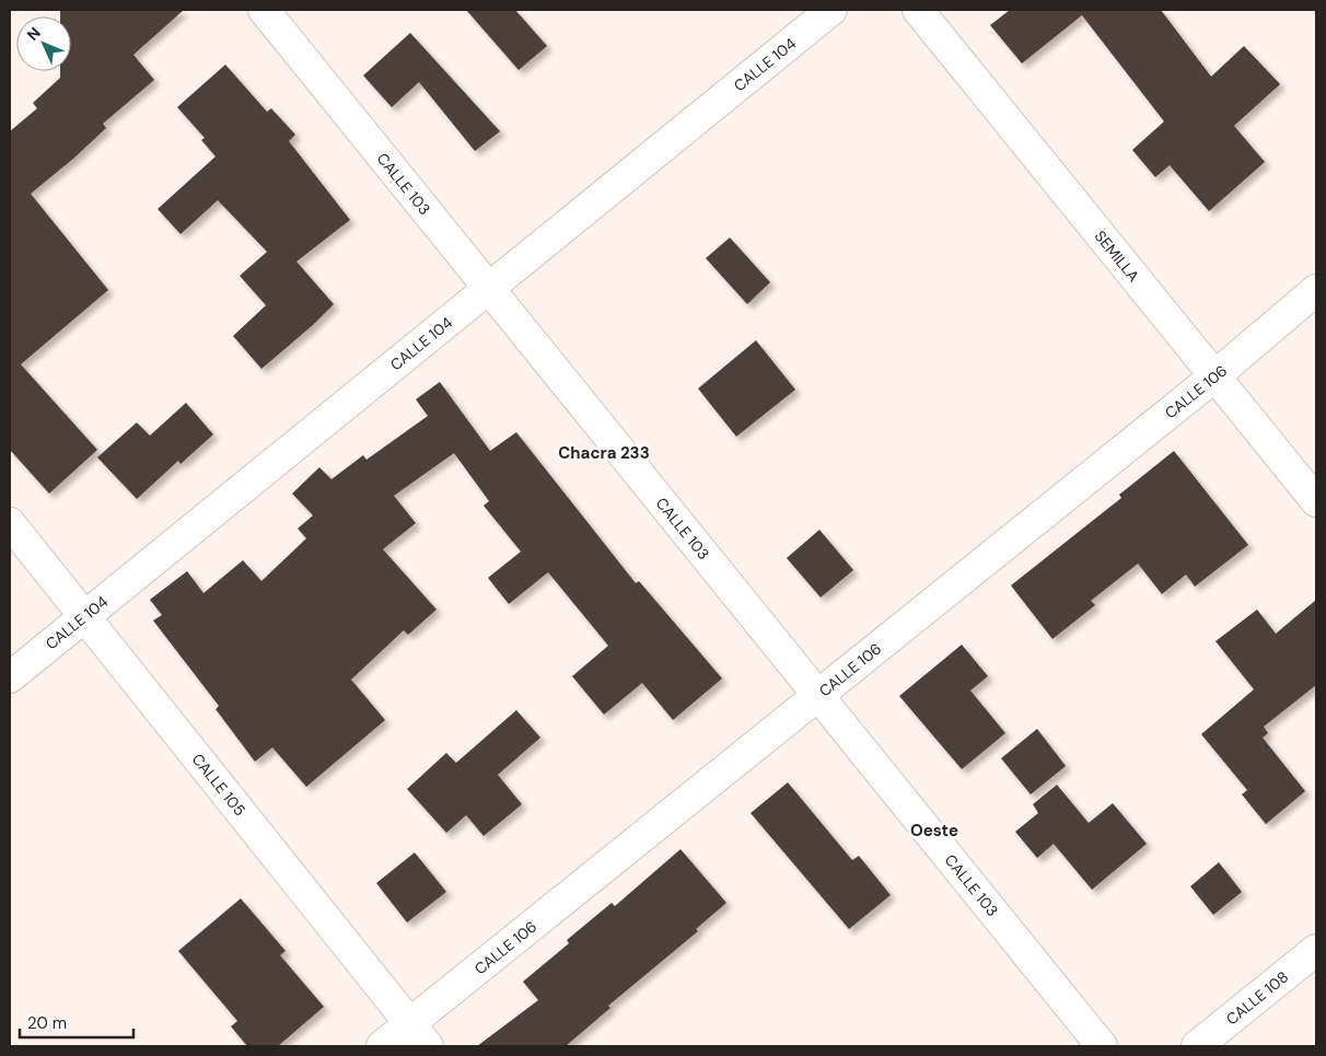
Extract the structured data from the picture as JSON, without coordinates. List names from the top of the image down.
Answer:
{
  "streets": {
    "street": [
      "CALLE 104",
      "CALLE 103",
      "SEMILLA",
      "CALLE 106",
      "CALLE 105",
      "CALLE 108"
    ]
  },
  "crossings": [
    ["CALLE 104", "CALLE 103"],
    ["CALLE 104", "CALLE 105"],
    ["CALLE 103", "CALLE 106"],
    ["SEMILLA", "CALLE 106"],
    ["CALLE 106", "CALLE 105"]
  ],
  "districts": ["Chacra 233", "Oeste"],
  "scale_bar": "20 m",
  "north": "top left"
}
